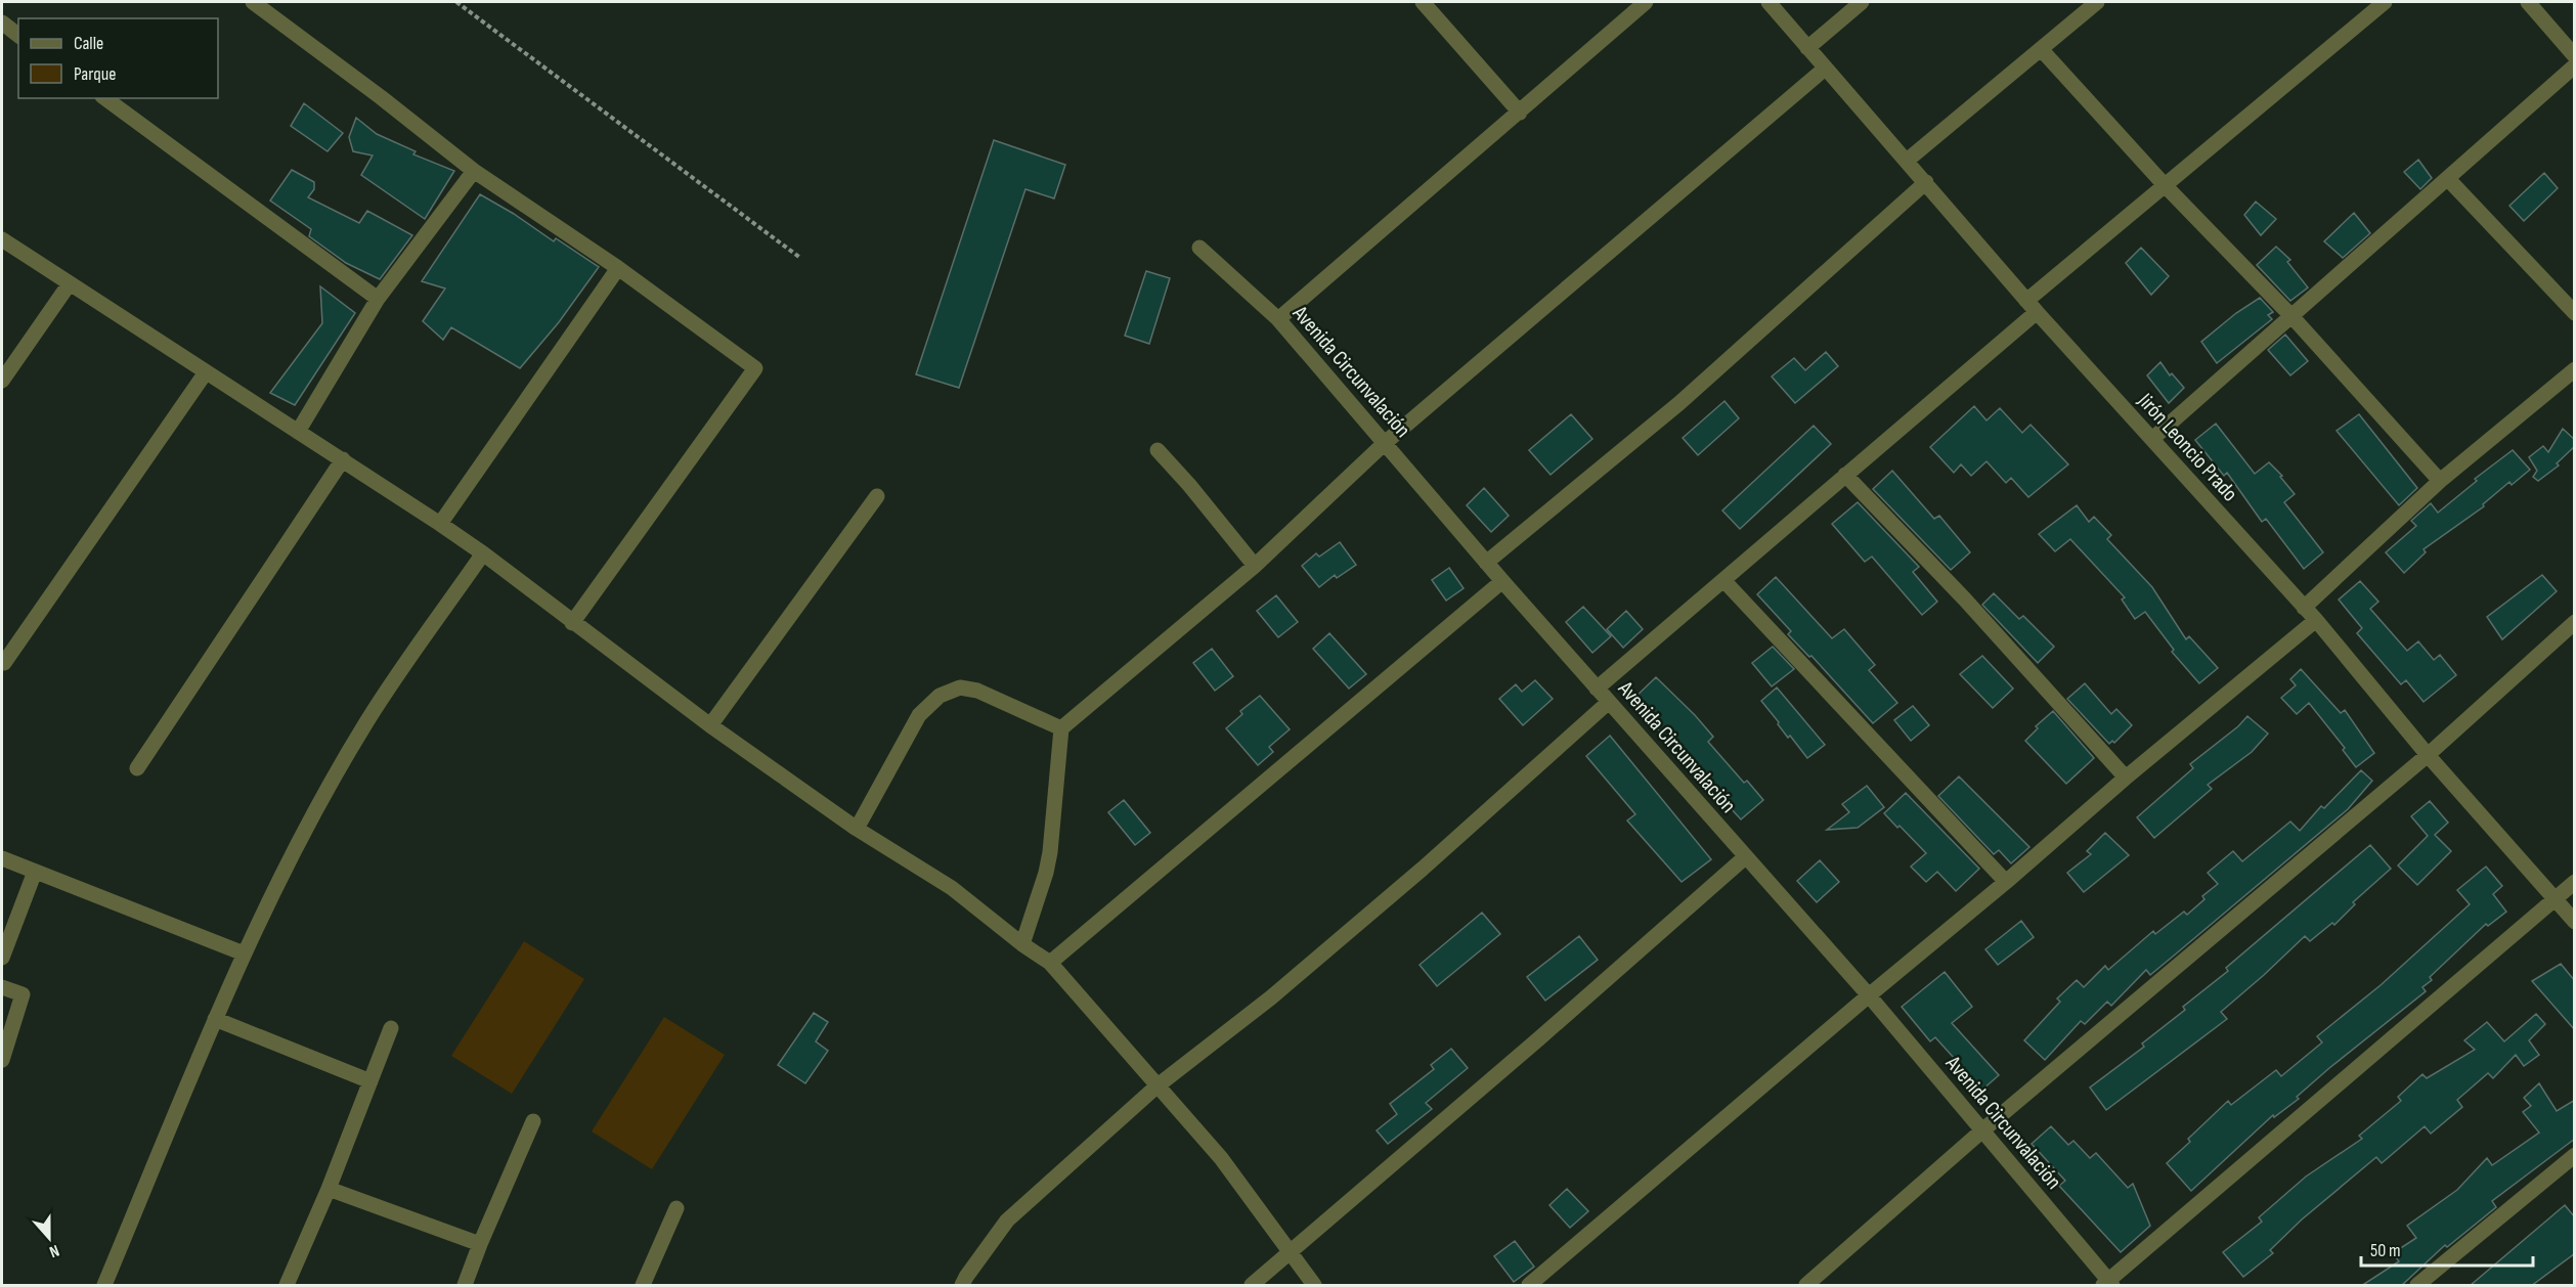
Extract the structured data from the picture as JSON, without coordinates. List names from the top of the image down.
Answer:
{
  "streets": {
    "street": ["Avenida Circunvalación", "Jirón Leoncio Prado"]
  },
  "legend": ["Calle", "Parque"],
  "scale_bar": "50 m",
  "north": "bottom"
}
